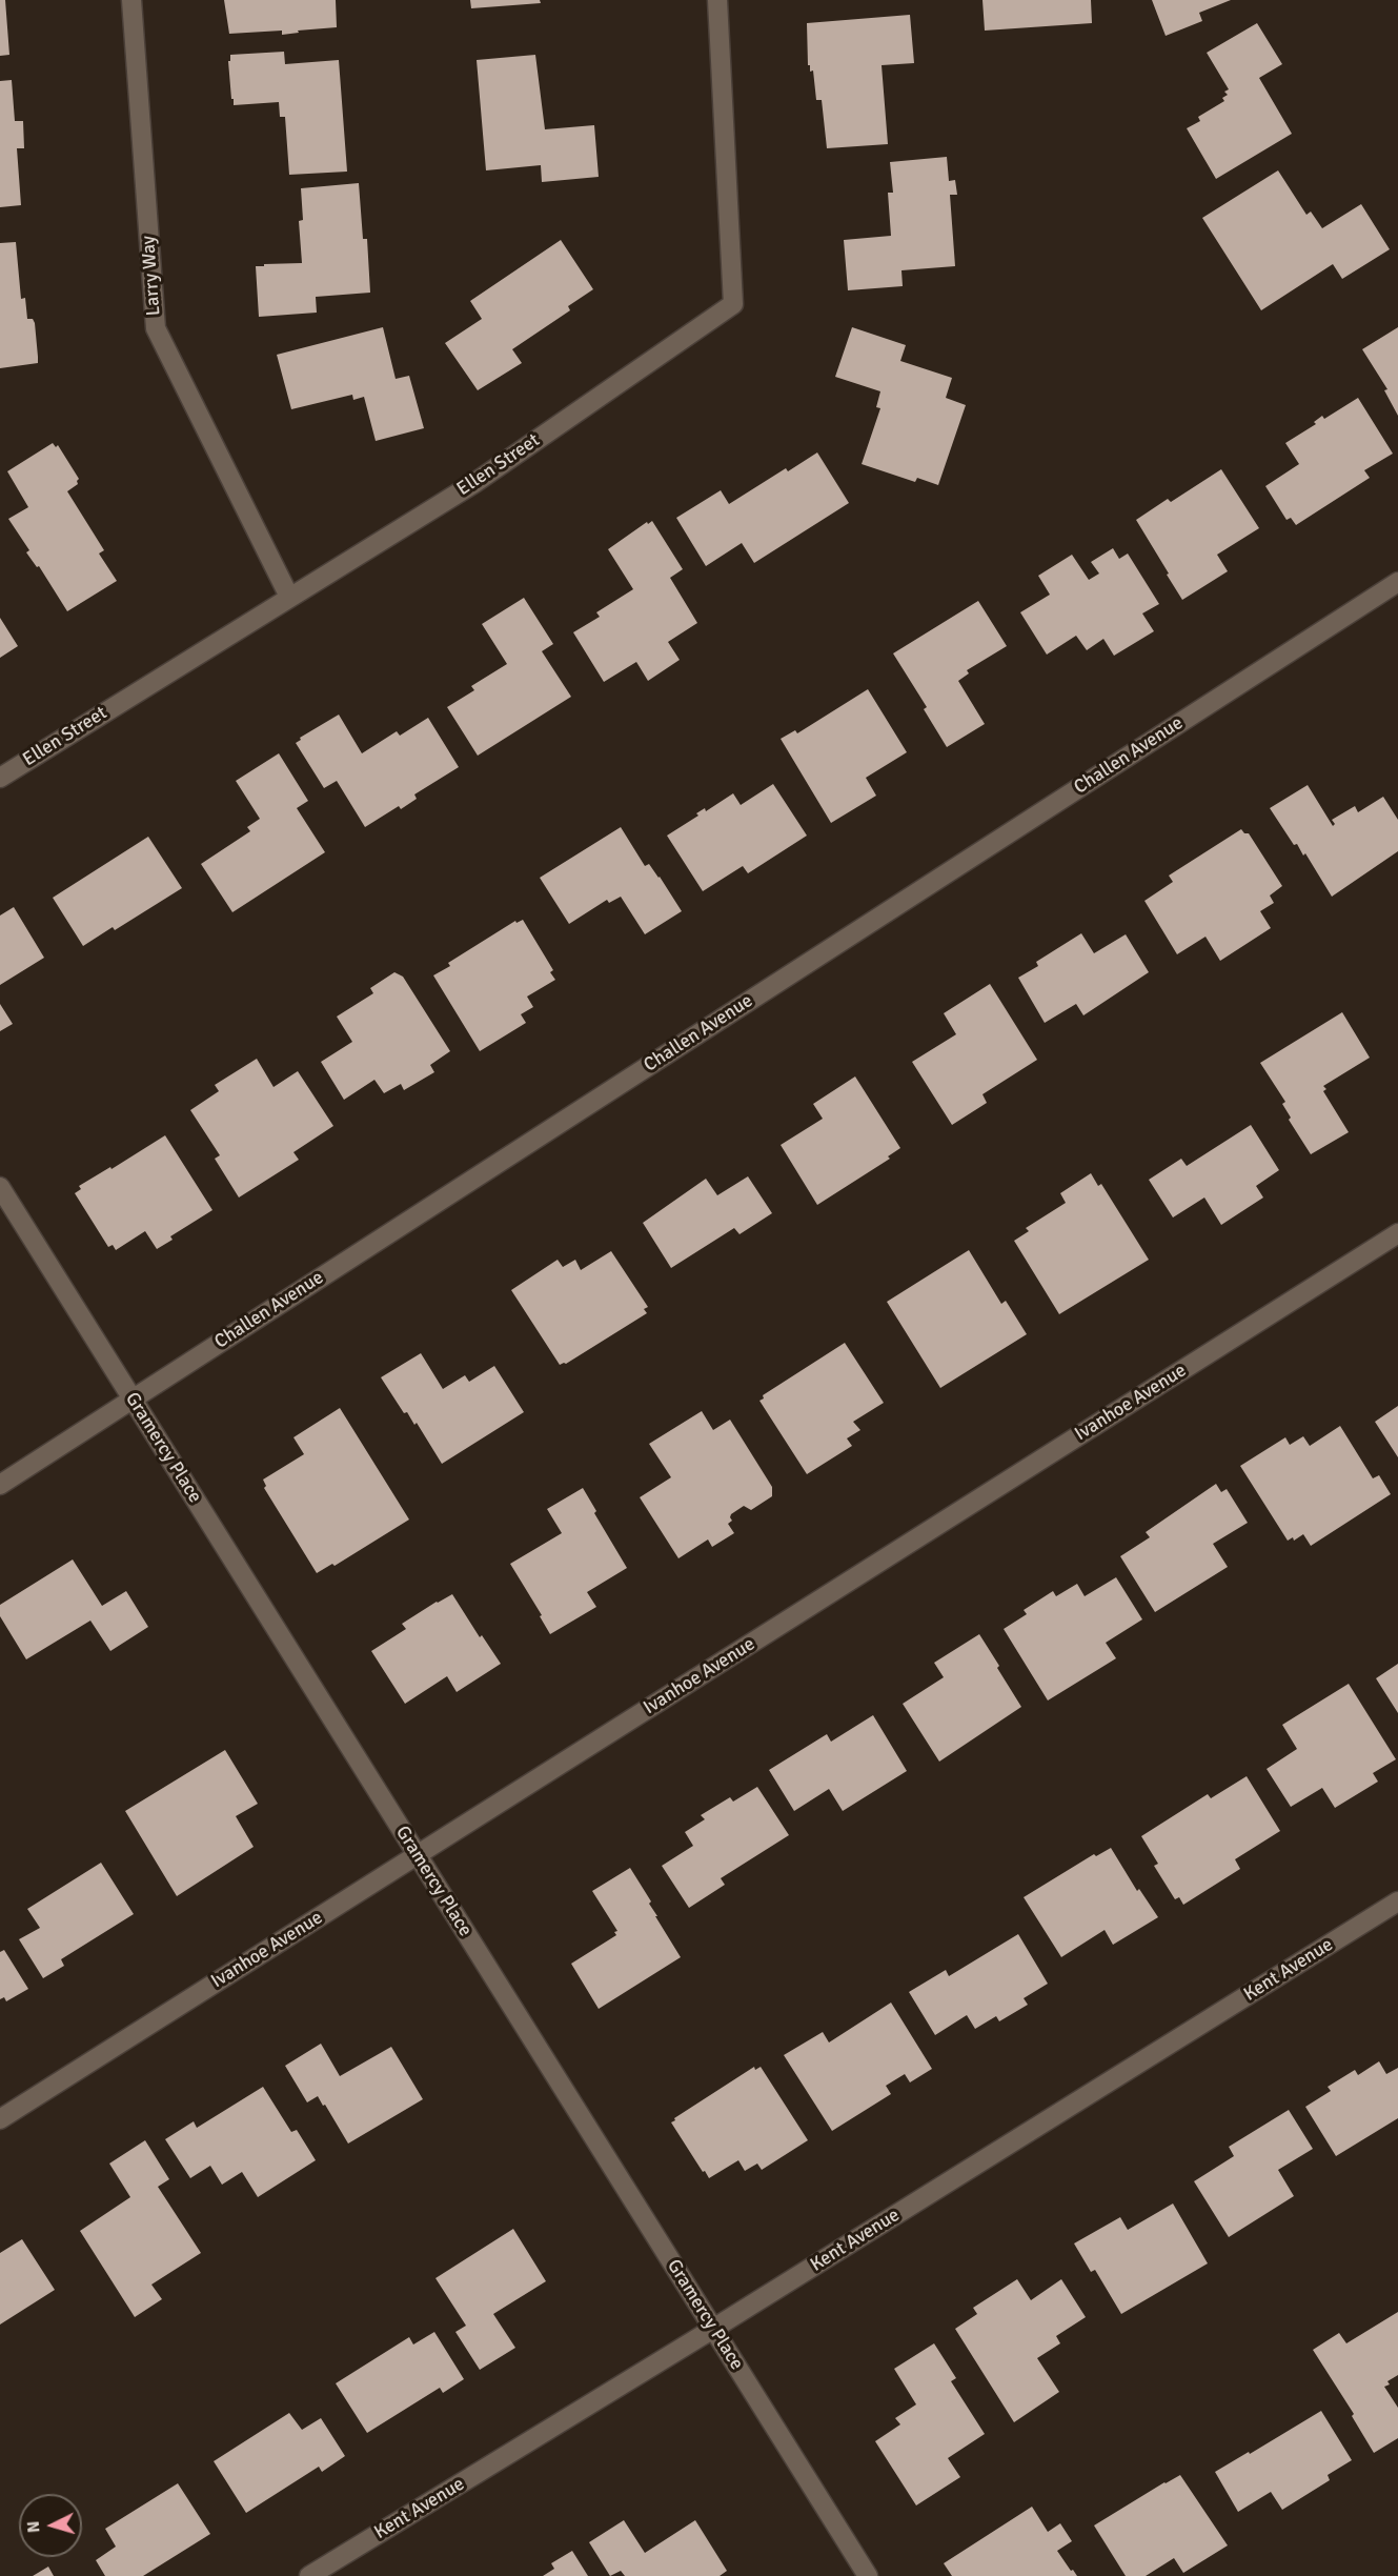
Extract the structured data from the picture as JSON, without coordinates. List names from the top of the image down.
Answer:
{
  "streets": {
    "street": [
      "Larry Way",
      "Ellen Street",
      "Challen Avenue",
      "Ivanhoe Avenue",
      "Gramercy Place",
      "Kent Avenue"
    ]
  },
  "crossings": [
    ["Larry Way", "Ellen Street"],
    ["Challen Avenue", "Gramercy Place"],
    ["Ivanhoe Avenue", "Gramercy Place"],
    ["Gramercy Place", "Kent Avenue"]
  ],
  "north": "left"
}
